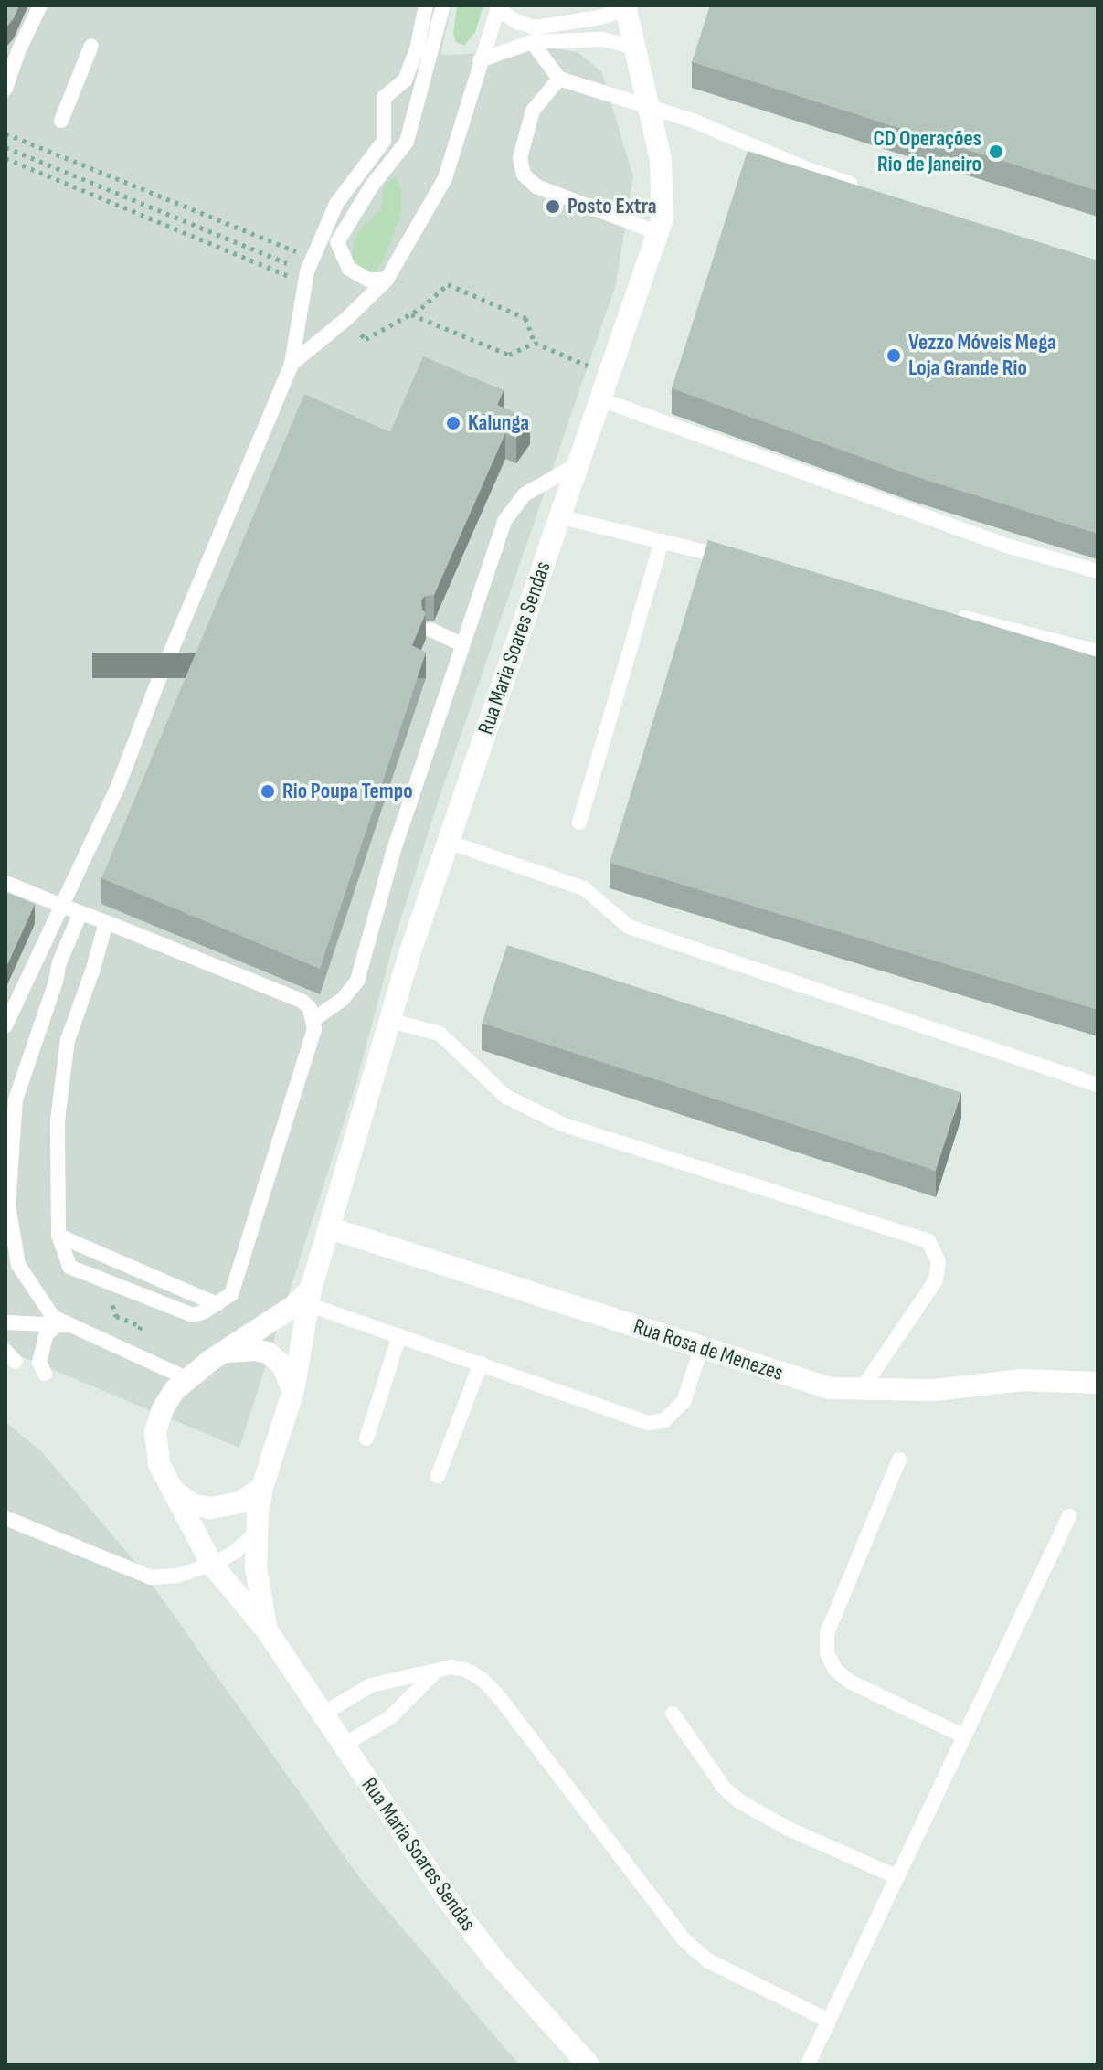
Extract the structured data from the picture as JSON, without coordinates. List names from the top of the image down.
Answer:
{
  "streets": {
    "main road": ["Rua Maria Soares Sendas", "Rua Rosa de Menezes"]
  },
  "crossings": [
    ["Rua Maria Soares Sendas", "Rua Rosa de Menezes"]
  ],
  "places": [
    "CD Operações Rio de Janeiro",
    "Posto Extra",
    "Vezzo Móveis Mega Loja Grande Rio",
    "Kalunga",
    "Rio Poupa Tempo"
  ]
}
